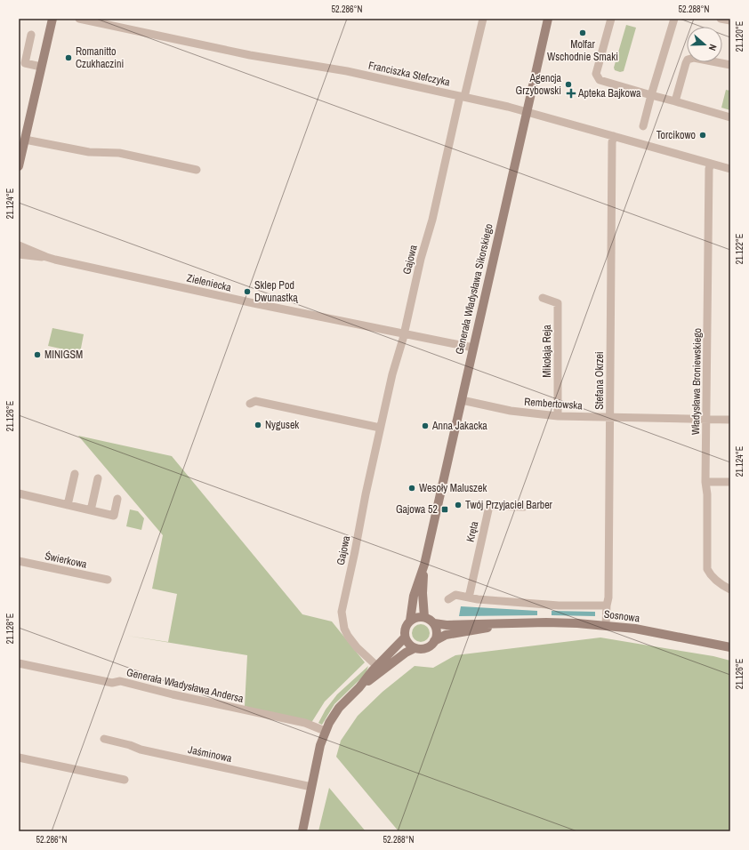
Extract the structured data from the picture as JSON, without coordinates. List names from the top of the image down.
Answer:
{
  "streets": {
    "street": [
      "Franciszka Stefczyka",
      "Gajowa",
      "Zieleniecka",
      "Generała Władysława Sikorskiego",
      "Mikołaja Reja",
      "Stefana Okrzei",
      "Władysława Broniewskiego",
      "Rembertowska",
      "Kręta",
      "Świerkowa",
      "Sosnowa",
      "Generała Władysława Andersa",
      "Jaśminowa"
    ]
  },
  "crossings": [
    ["Franciszka Stefczyka", "Gajowa"],
    ["Franciszka Stefczyka", "Generała Władysława Sikorskiego"],
    ["Franciszka Stefczyka", "Stefana Okrzei"],
    ["Franciszka Stefczyka", "Władysława Broniewskiego"],
    ["Gajowa", "Zieleniecka"],
    ["Zieleniecka", "Generała Władysława Sikorskiego"],
    ["Generała Władysława Sikorskiego", "Rembertowska"],
    ["Generała Władysława Sikorskiego", "Sosnowa"],
    ["Mikołaja Reja", "Rembertowska"],
    ["Stefana Okrzei", "Rembertowska"],
    ["Stefana Okrzei", "Sosnowa"],
    ["Władysława Broniewskiego", "Rembertowska"],
    ["Kręta", "Sosnowa"]
  ],
  "places": {
    "other": [
      "Molfar Wschodnie Smaki",
      "Romanitto Czukhaczini",
      "Agencja Grzybowski",
      "Torcikowo",
      "Sklep Pod Dwunastką",
      "MINIGSM",
      "Nygusek",
      "Anna Jakacka",
      "Wesoły Maluszek",
      "Twój Przyjaciel Barber"
    ],
    "health": ["Apteka Bajkowa"],
    "transit": ["Gajowa 52"]
  },
  "north": "right",
  "coordinates": [
    "52.286°N",
    "52.288°N",
    "21.120°E",
    "21.124°E",
    "21.122°E",
    "21.126°E",
    "21.128°E"
  ]
}
